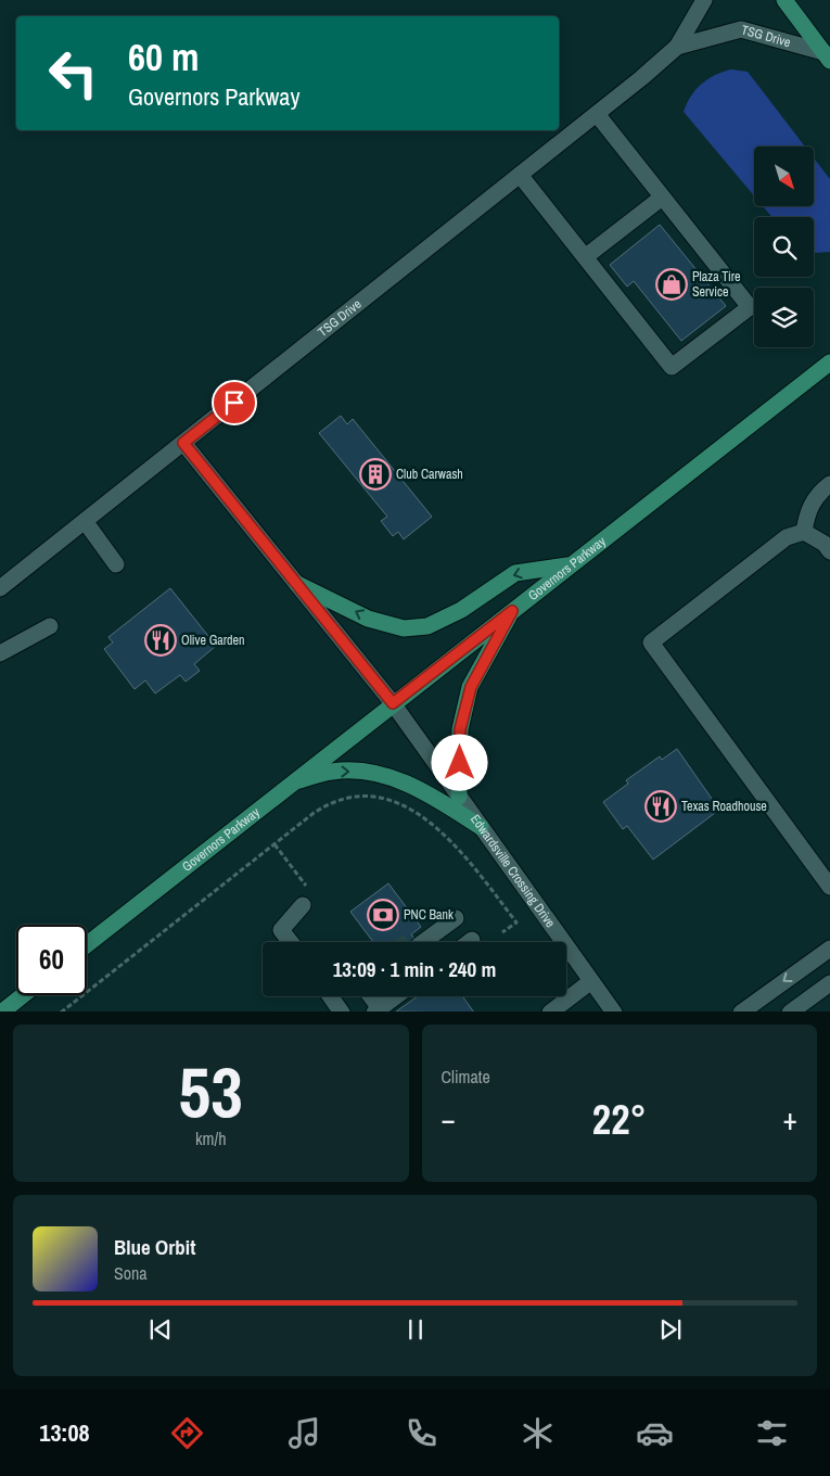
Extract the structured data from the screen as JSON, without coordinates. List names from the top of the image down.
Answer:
{
  "streets": {
    "main road": ["Governors Parkway"],
    "street": ["TSG Drive", "Edwardsville Crossing Drive"]
  },
  "crossings": [
    ["TSG Drive", "Edwardsville Crossing Drive"],
    ["Governors Parkway", "Edwardsville Crossing Drive"]
  ],
  "places": {
    "shop": ["Plaza Tire Service"],
    "building": ["Club Carwash"],
    "restaurant": ["Olive Garden", "Texas Roadhouse"],
    "bank": ["PNC Bank"]
  },
  "north": "bottom right",
  "page": {
    "turn": ["60 m", "Governors Parkway"],
    "limit": "60",
    "trip": "13:09 · 1 min · 240 m",
    "tile": [
      ["53", "km/h"],
      "Climate"
    ],
    "heat": ["−", "22°", "+"],
    "song": ["Blue Orbit", "Sona"],
    "tabs": "13:08"
  }
}
